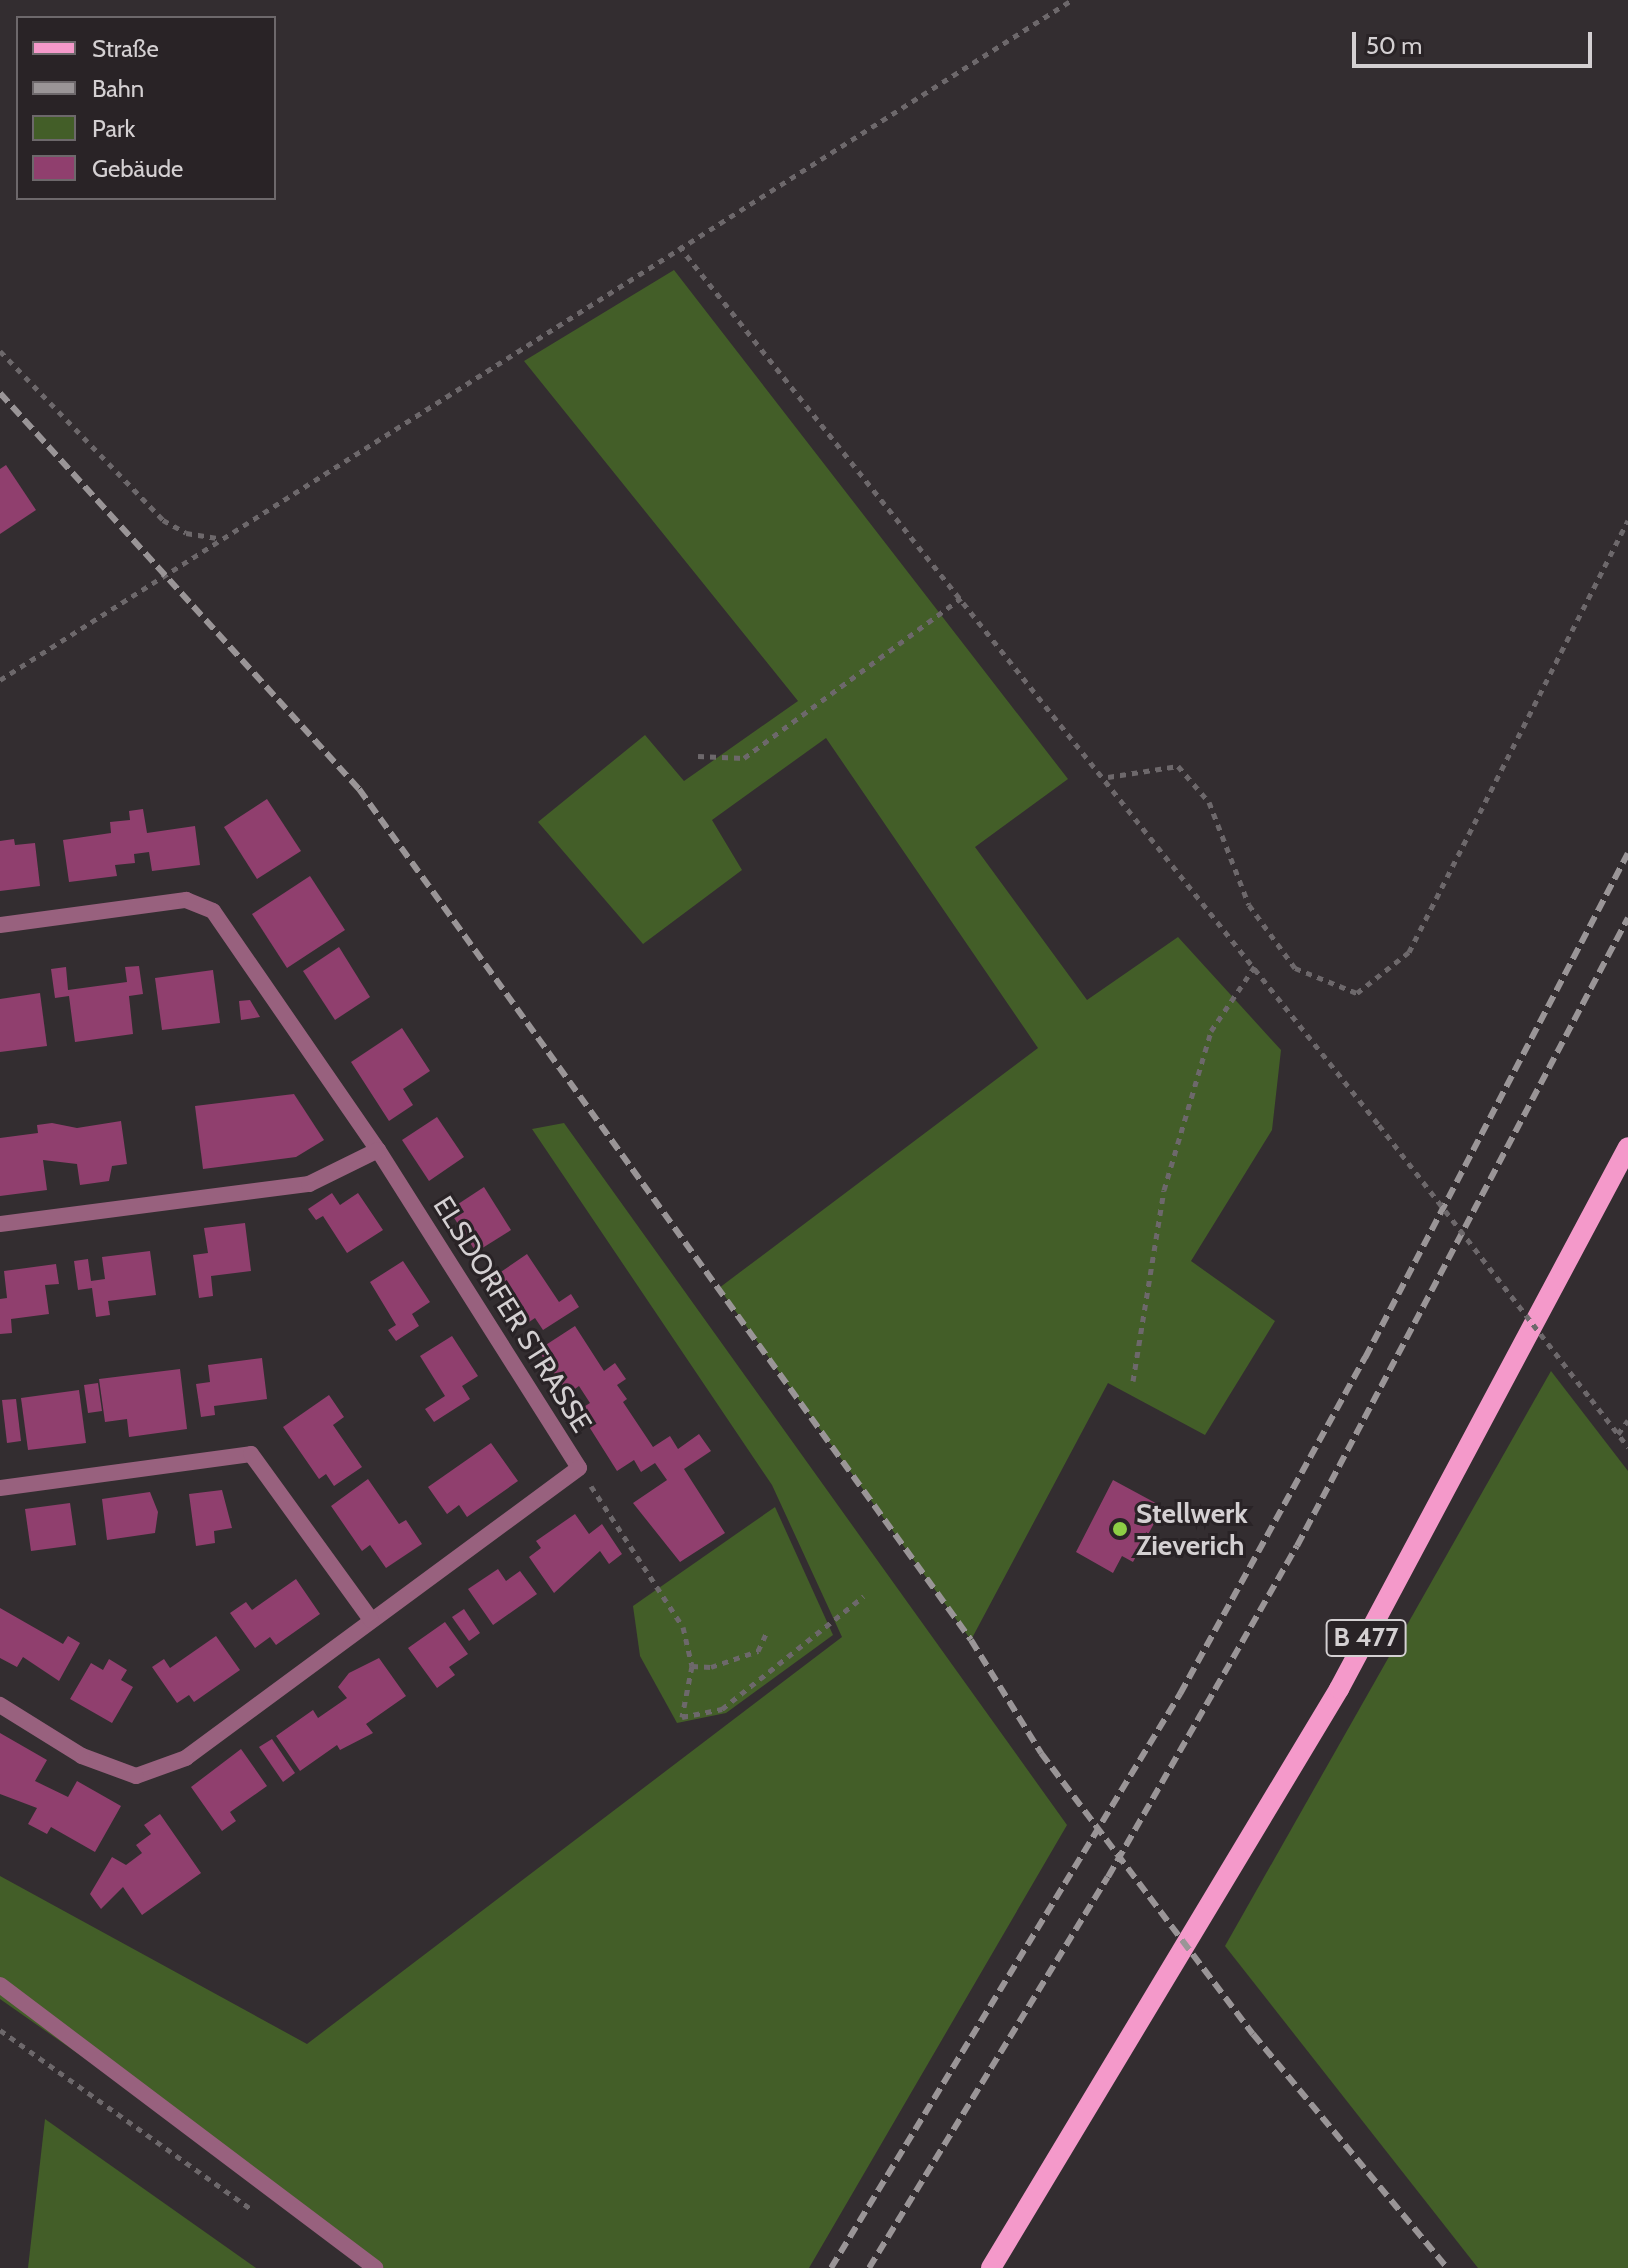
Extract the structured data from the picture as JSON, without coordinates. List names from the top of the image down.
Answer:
{
  "streets": {
    "main road": ["B 477"],
    "street": ["ELSDORFER STRASSE"]
  },
  "places": ["Stellwerk Zieverich"],
  "legend": [
    "Straße",
    "Bahn",
    "Park",
    "Gebäude"
  ],
  "scale_bar": "50 m"
}
